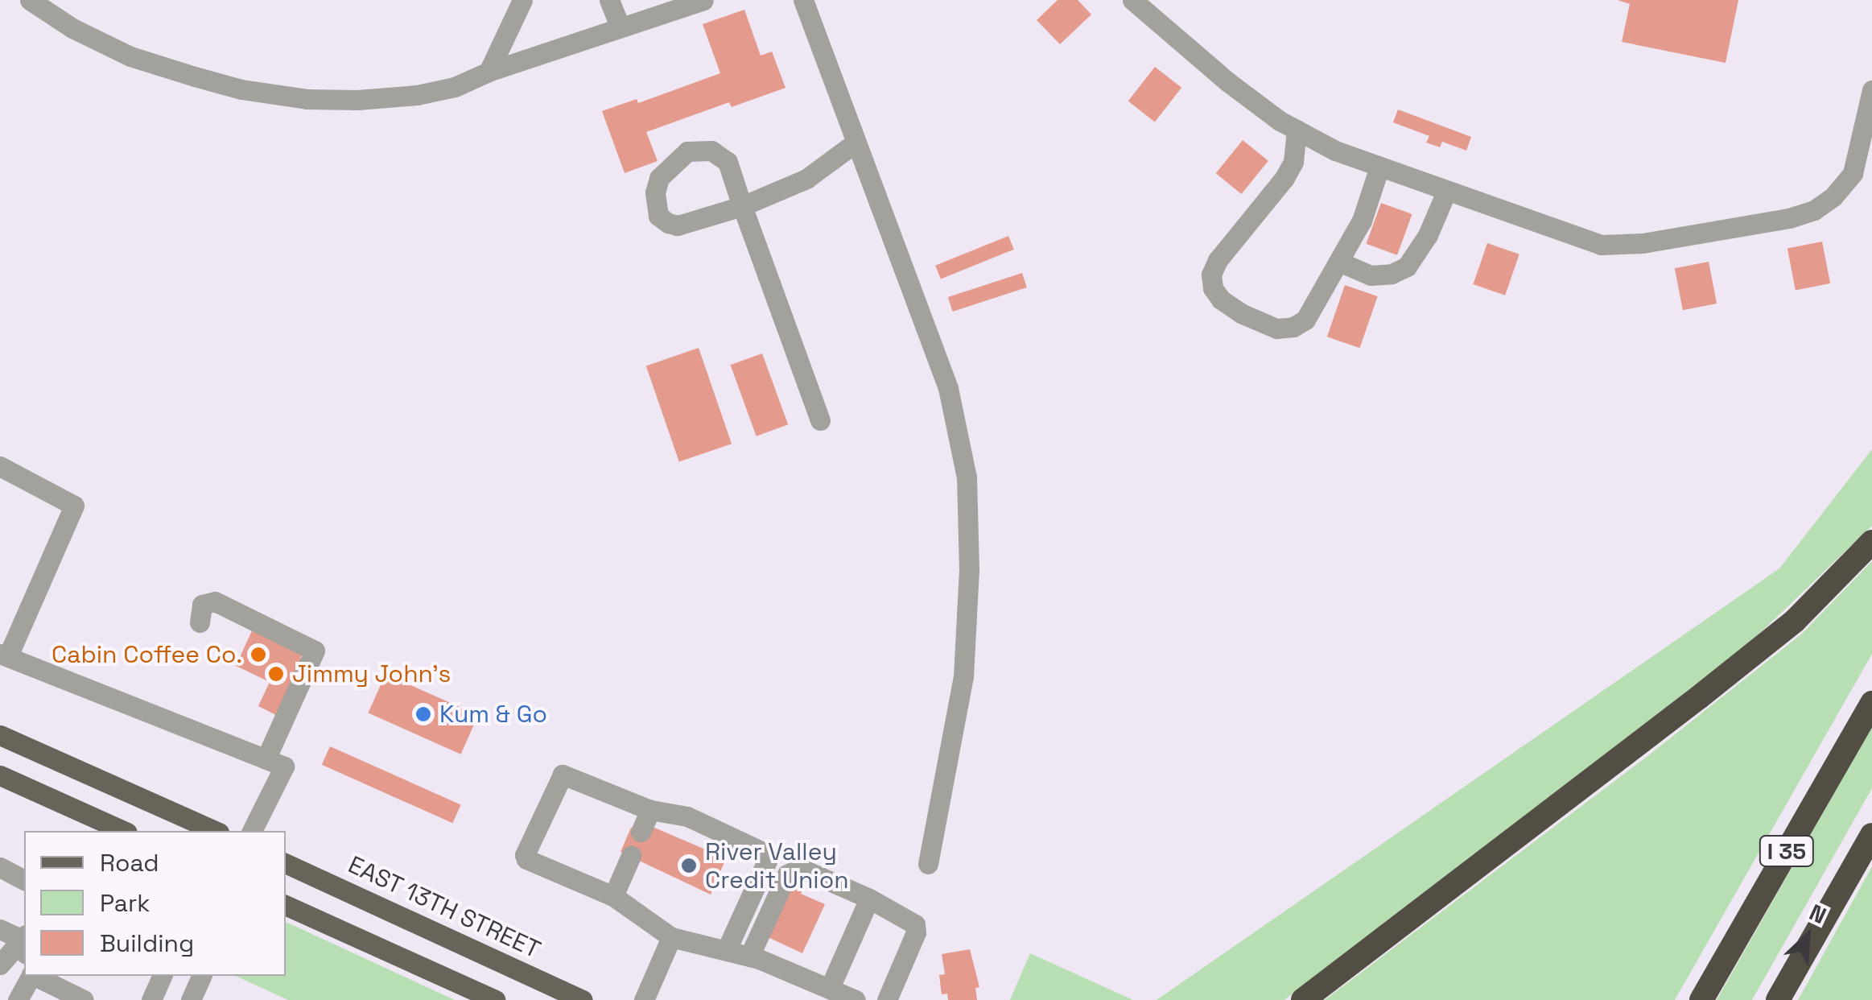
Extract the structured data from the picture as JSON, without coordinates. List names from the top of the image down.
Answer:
{
  "streets": {
    "highway": ["I 35"],
    "main road": ["EAST 13TH STREET"]
  },
  "places": [
    "Cabin Coffee Co.",
    "Jimmy John's",
    "Kum & Go",
    "River Valley Credit Union"
  ],
  "legend": ["Road", "Park", "Building"],
  "north": "top right"
}
